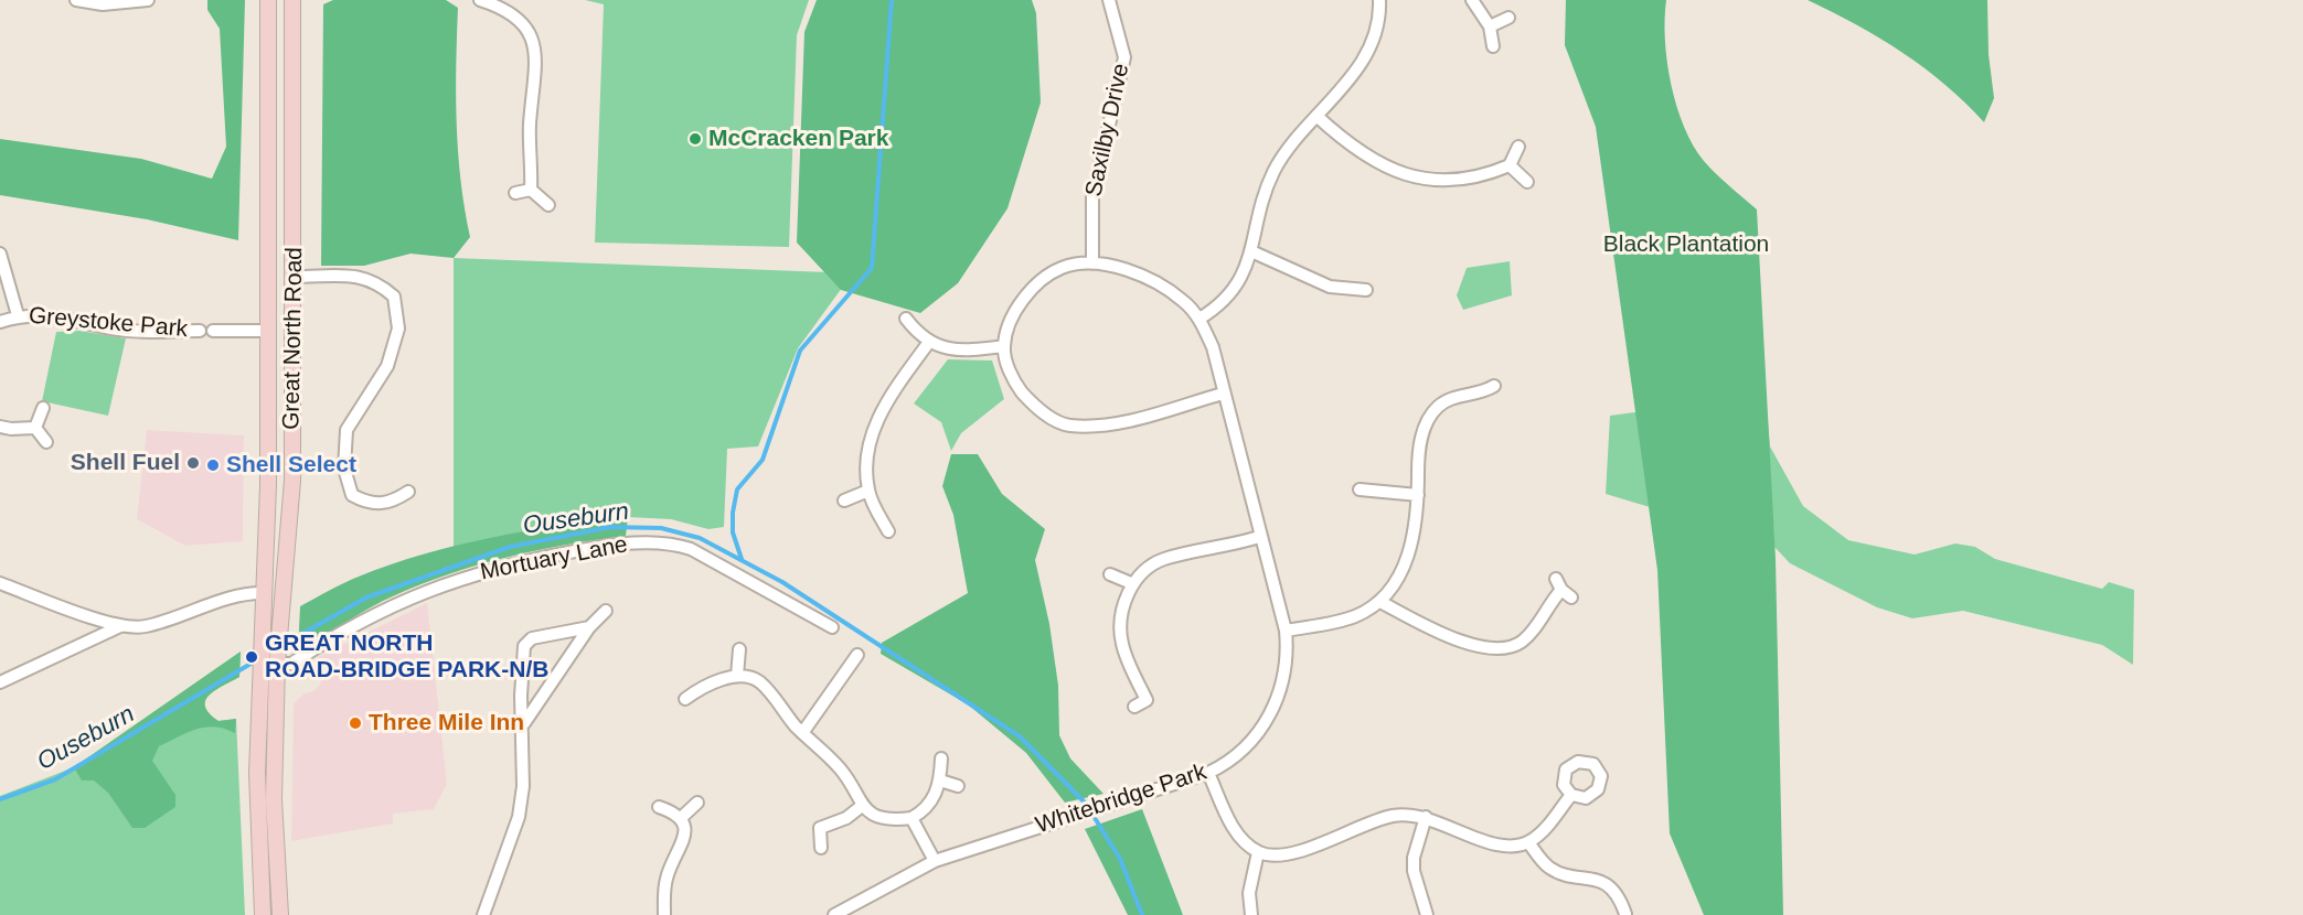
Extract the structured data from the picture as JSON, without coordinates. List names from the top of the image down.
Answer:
{
  "streets": {
    "main road": ["Great North Road"],
    "street": [
      "Saxilby Drive",
      "Greystoke Park",
      "Mortuary Lane",
      "Whitebridge Park"
    ]
  },
  "crossings": [
    ["Saxilby Drive", "Whitebridge Park"],
    ["Greystoke Park", "Great North Road"],
    ["Great North Road", "Mortuary Lane"]
  ],
  "water": ["Ouseburn"],
  "parks": ["Black Plantation"],
  "places": [
    "McCracken Park",
    "Shell Fuel",
    "Shell Select",
    "GREAT NORTH ROAD-BRIDGE PARK-N/B",
    "Three Mile Inn"
  ]
}
